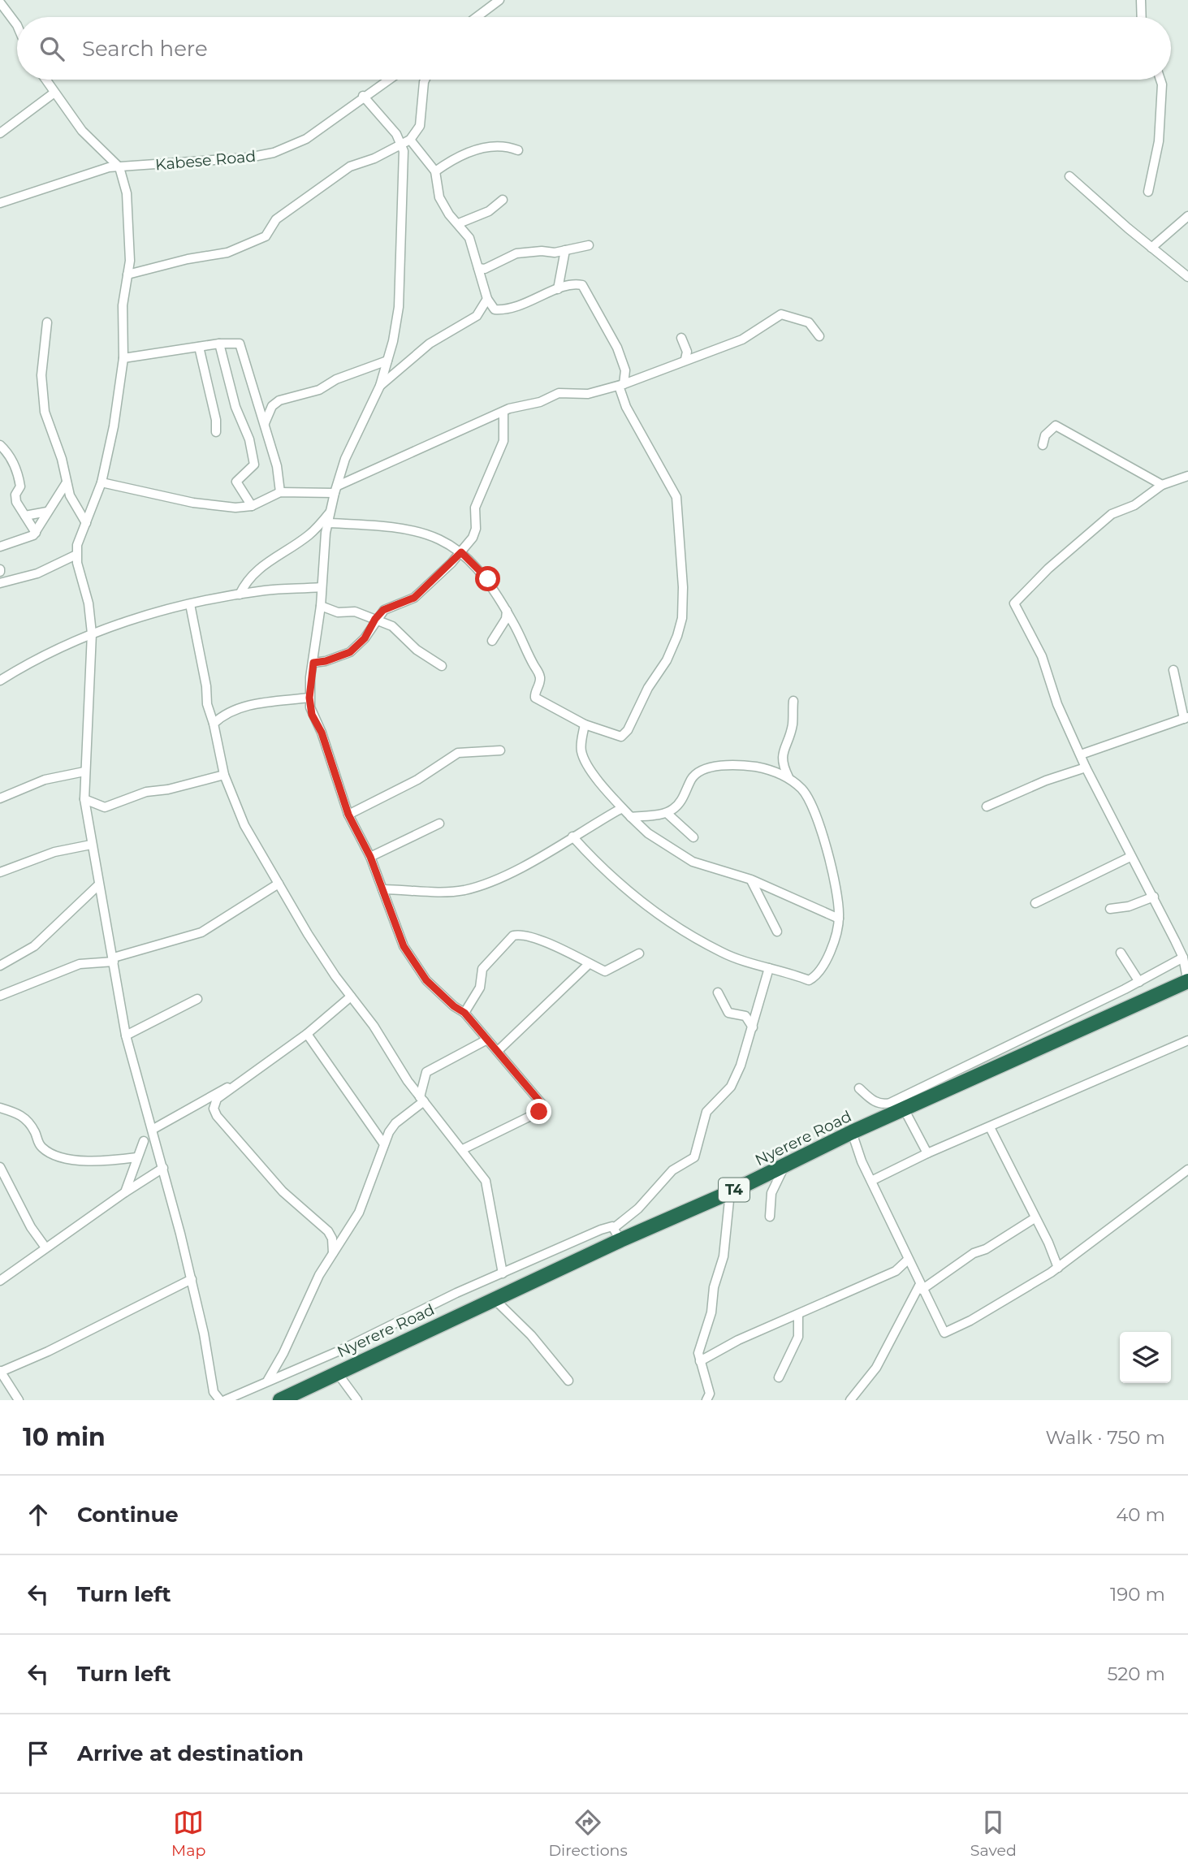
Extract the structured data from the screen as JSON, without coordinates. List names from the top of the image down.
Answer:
{
  "streets": {
    "highway": ["Nyerere Road", "T4"],
    "street": ["Kabese Road"]
  },
  "page": {
    "search": "Search here",
    "heading": ["10 min", "Walk · 750 m"],
    "list": [
      ["Continue", "40 m"],
      ["Turn left", "190 m"],
      ["Turn left", "520 m"],
      "Arrive at destination"
    ],
    "nav": ["Map", "Directions", "Saved"]
  }
}
